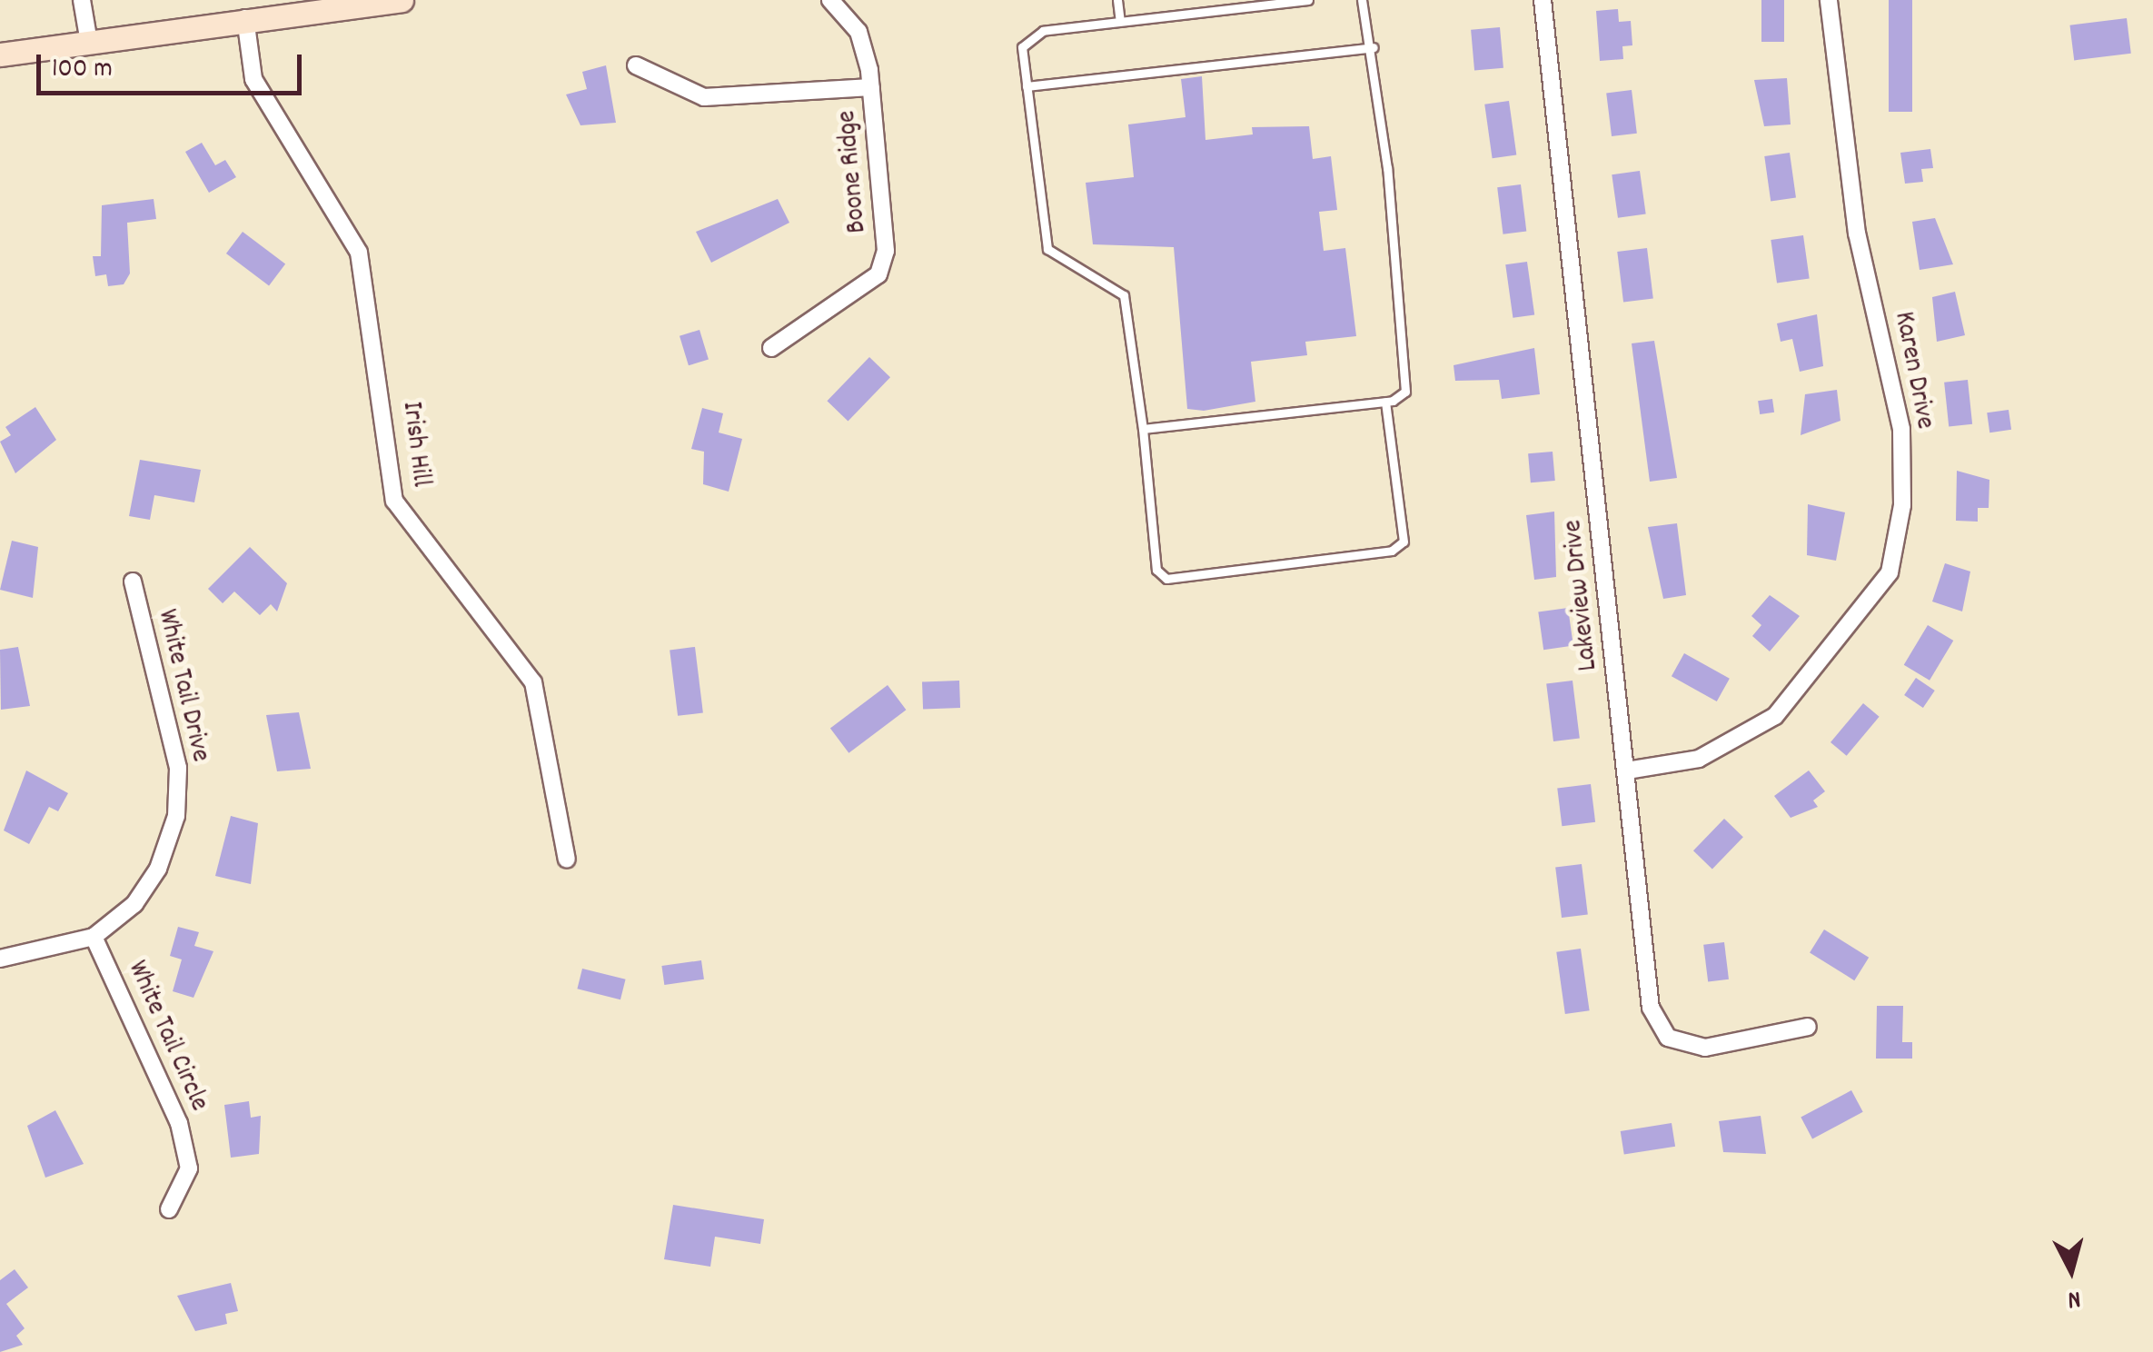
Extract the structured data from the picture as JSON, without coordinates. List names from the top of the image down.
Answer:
{
  "streets": {
    "street": [
      "Boone Ridge",
      "Karen Drive",
      "Irish Hill",
      "Lakeview Drive",
      "White Tail Drive",
      "White Tail Circle"
    ]
  },
  "crossings": [
    ["Karen Drive", "Lakeview Drive"],
    ["White Tail Drive", "White Tail Circle"]
  ],
  "scale_bar": "100 m",
  "north": "bottom"
}
